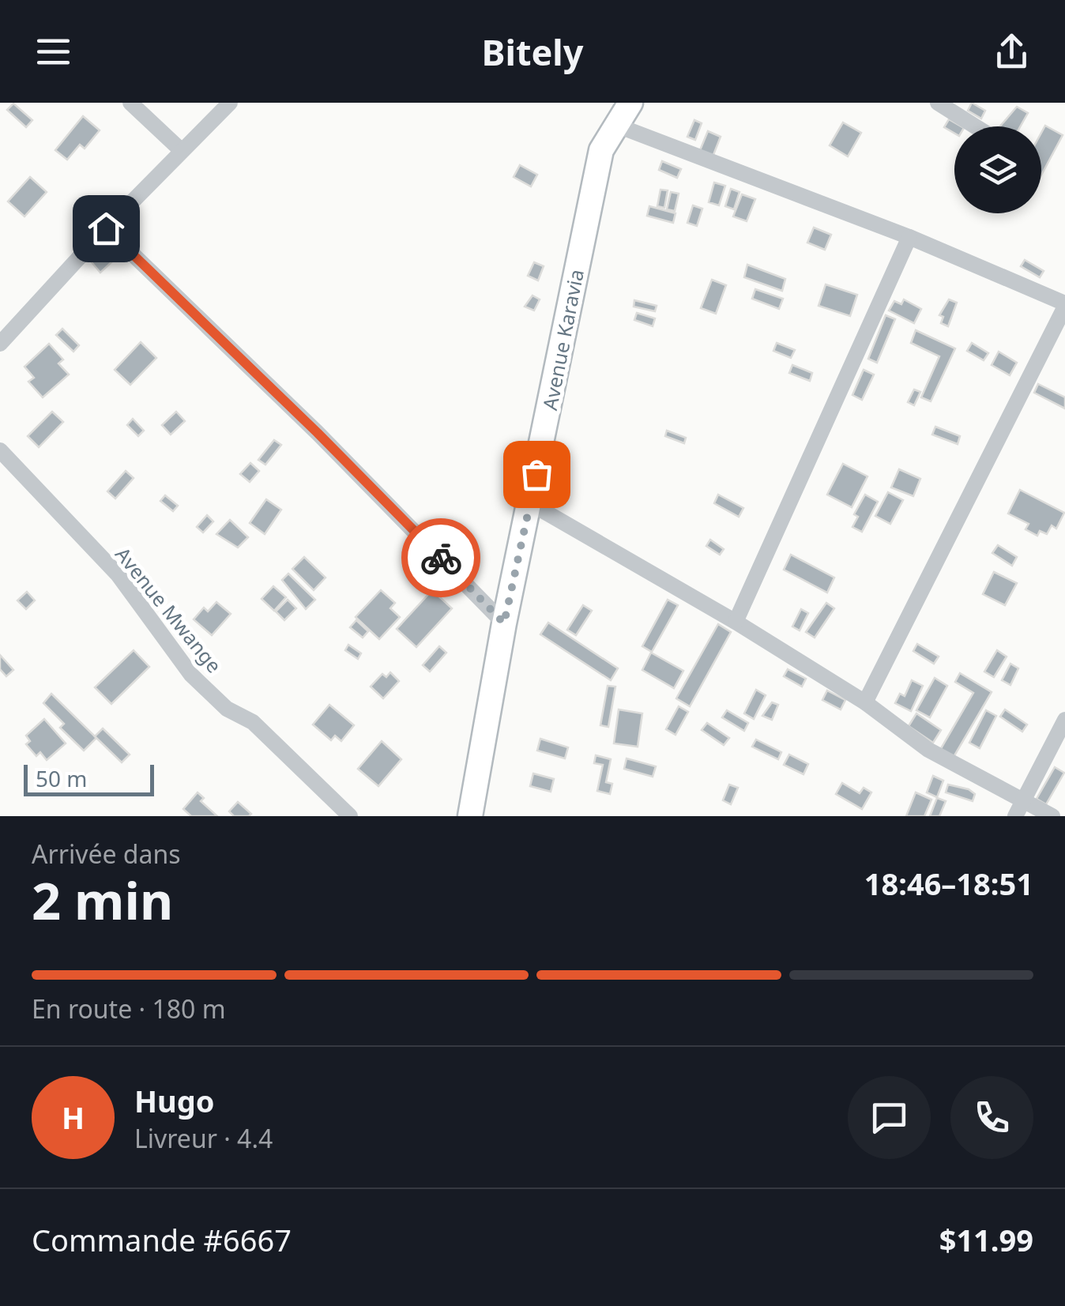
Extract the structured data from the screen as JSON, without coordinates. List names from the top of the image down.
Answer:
{
  "streets": {
    "street": ["Avenue Karavia", "Avenue Mwange"]
  },
  "scale_bar": "50 m",
  "page": {
    "header": "Bitely",
    "scale": "50 m",
    "heading": ["2 min", "Arrivée dans", "18:46–18:51"],
    "panel": [
      "Hugo",
      "Livreur · 4.4",
      "Commande #6667",
      "$11.99"
    ],
    "bar": "En route · 180 m",
    "round": "H"
  }
}
